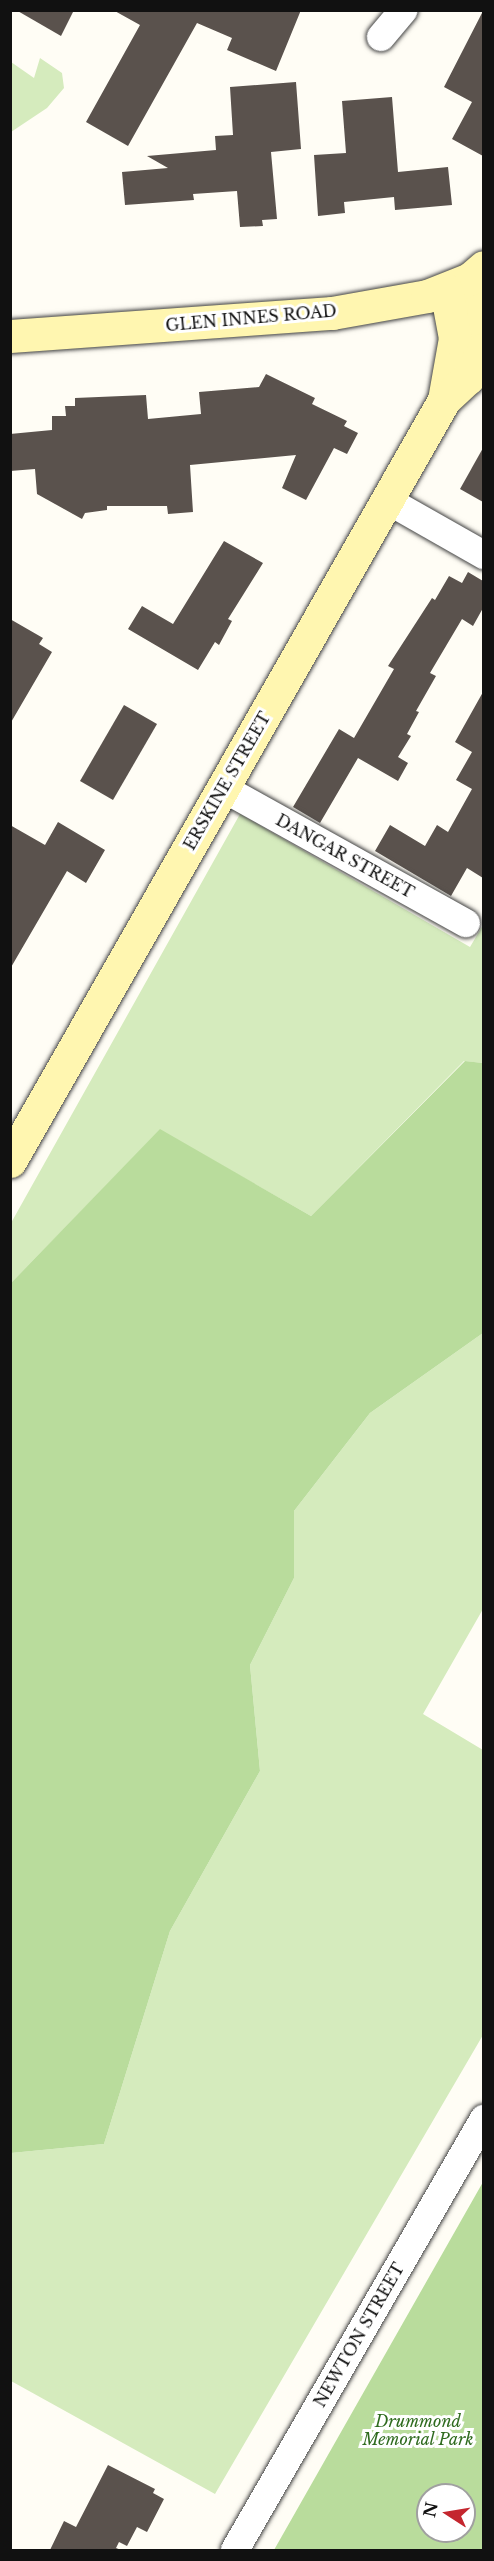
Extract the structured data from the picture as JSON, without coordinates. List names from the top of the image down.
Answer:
{
  "streets": {
    "street": [
      "GLEN INNES ROAD",
      "ERSKINE STREET",
      "DANGAR STREET",
      "NEWTON STREET"
    ]
  },
  "crossings": [
    ["GLEN INNES ROAD", "ERSKINE STREET"],
    ["ERSKINE STREET", "DANGAR STREET"]
  ],
  "parks": ["Drummond Memorial Park"],
  "north": "left"
}
